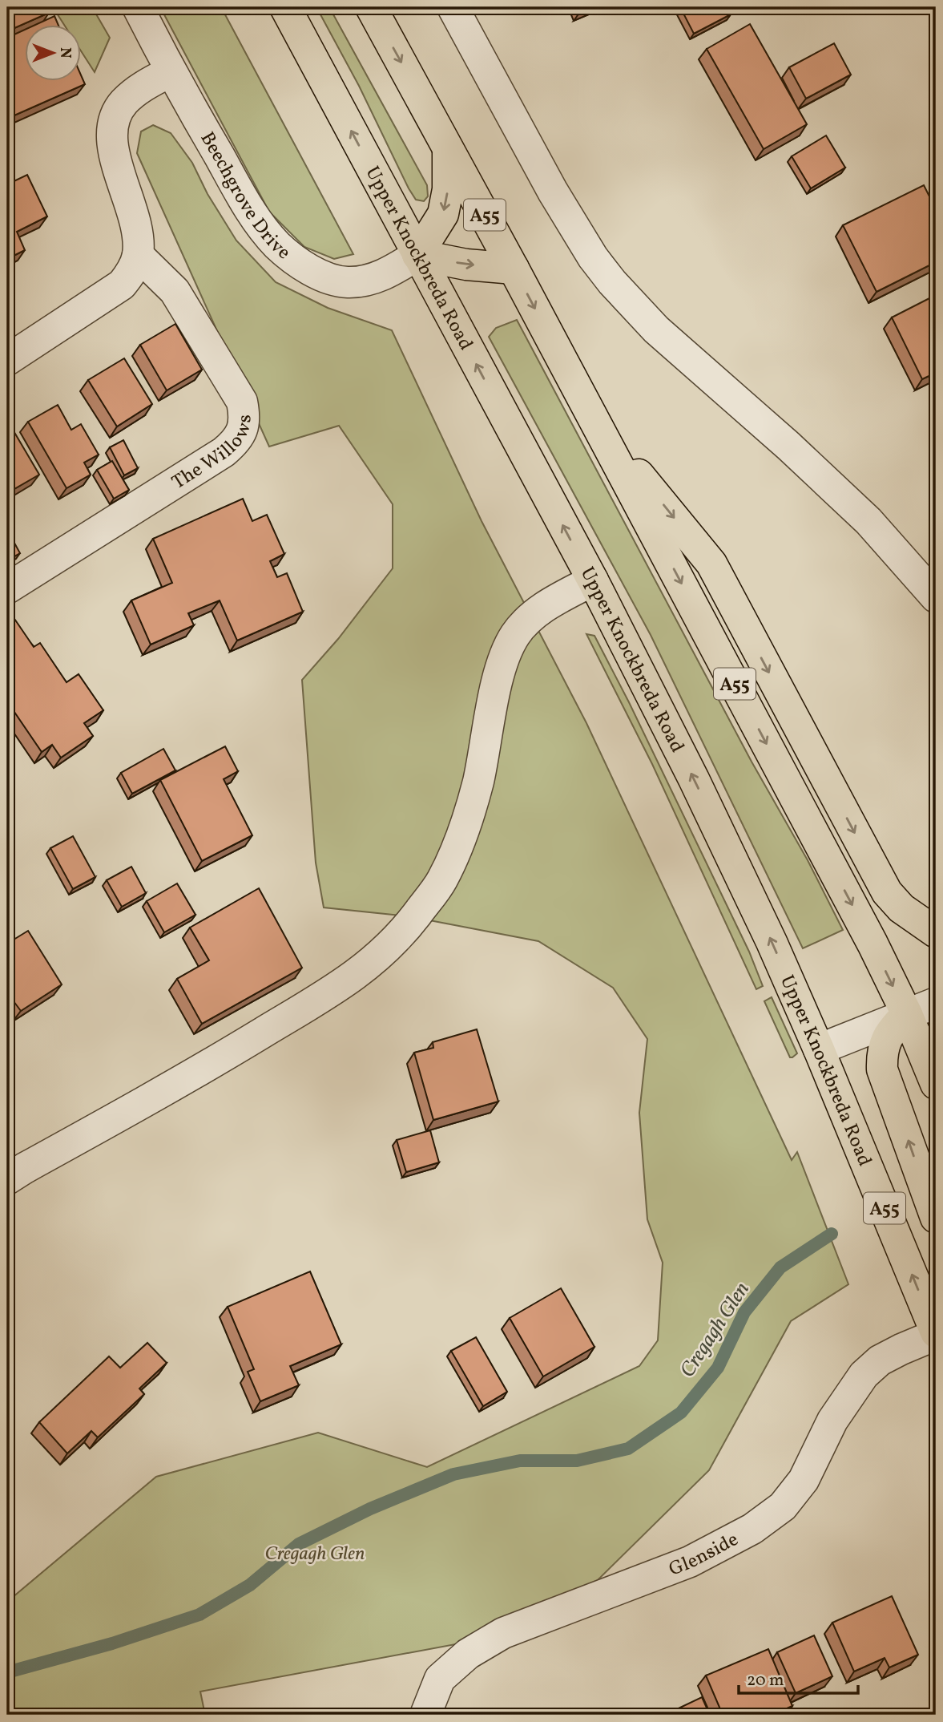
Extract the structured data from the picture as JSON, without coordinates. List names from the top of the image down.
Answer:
{
  "streets": {
    "highway": ["A55", "Upper Knockbreda Road"],
    "street": ["Beechgrove Drive", "The Willows", "Glenside"]
  },
  "crossings": [
    ["Beechgrove Drive", "Upper Knockbreda Road"],
    ["Upper Knockbreda Road", "Glenside"]
  ],
  "water": ["Cregagh Glen"],
  "parks": ["Cregagh Glen"],
  "scale_bar": "20 m",
  "north": "right"
}
